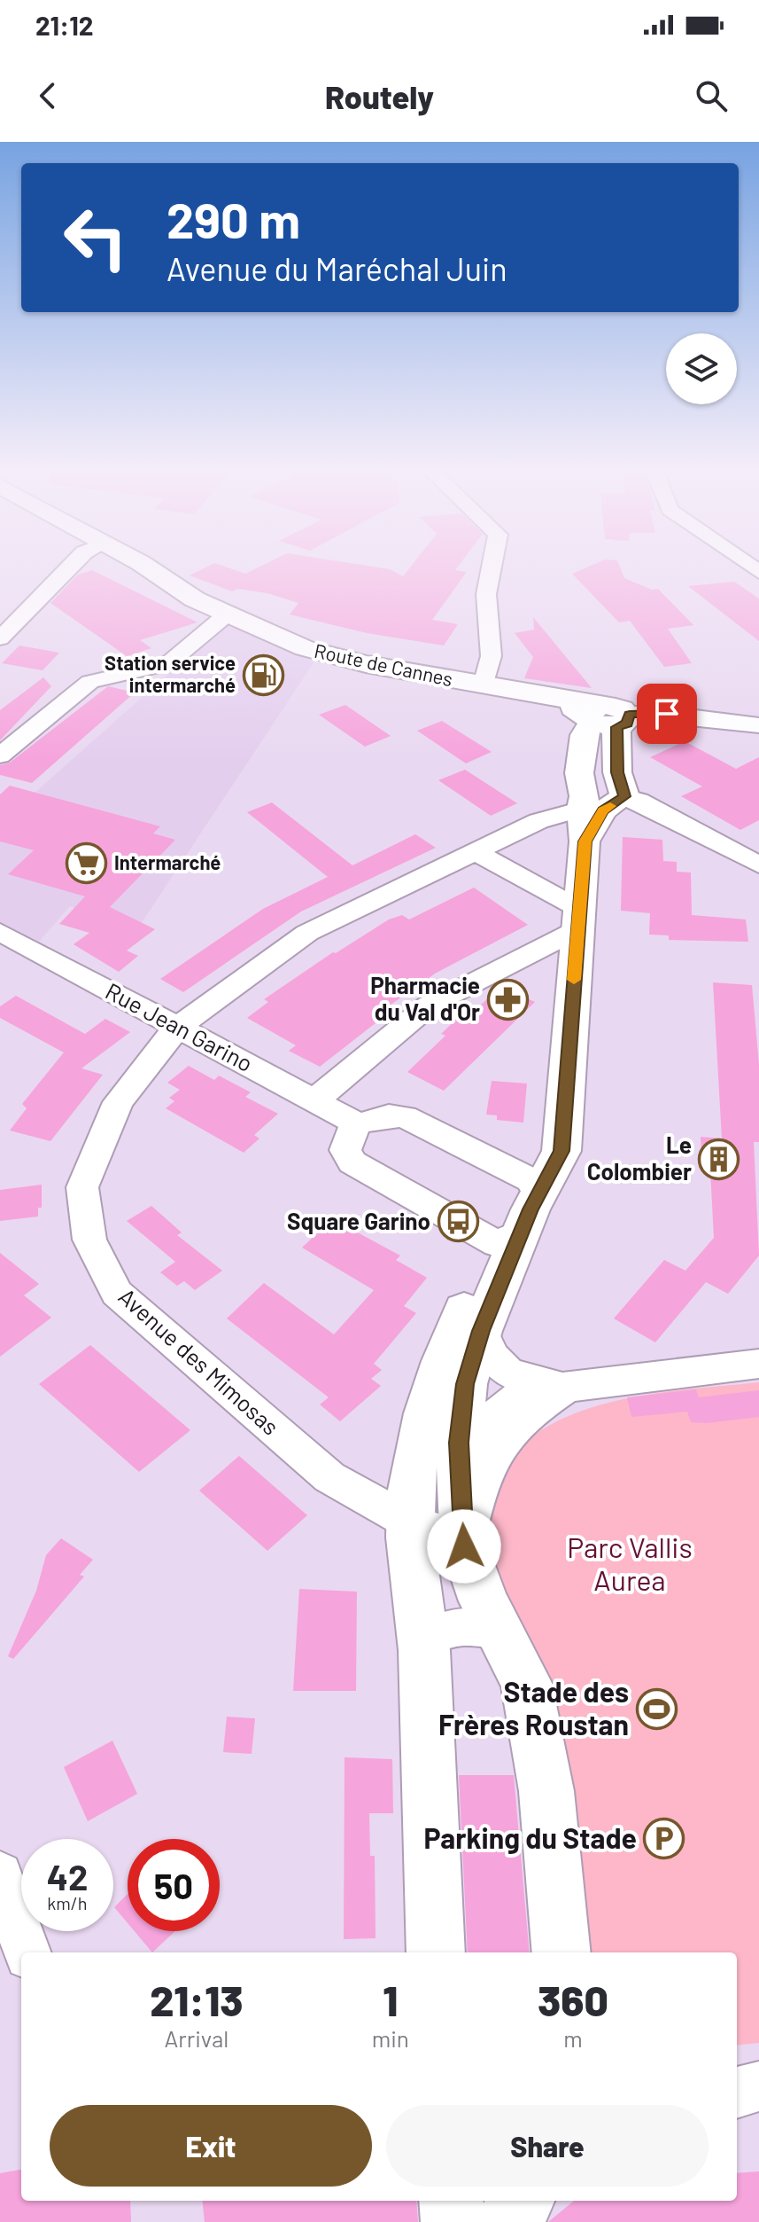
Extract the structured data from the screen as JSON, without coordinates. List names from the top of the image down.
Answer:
{
  "streets": {
    "main road": ["Route de Cannes"],
    "street": ["Rue Jean Garino", "Avenue des Mimosas"]
  },
  "crossings": [
    ["Rue Jean Garino", "Avenue des Mimosas"]
  ],
  "parks": ["Parc Vallis Aurea"],
  "places": {
    "fuel station": ["Station service intermarché"],
    "supermarket": ["Intermarché"],
    "pharmacy": ["Pharmacie du Val d'Or"],
    "building": ["Le Colombier"],
    "bus stop": ["Square Garino"],
    "sports": ["Stade des Frères Roustan"],
    "parking": ["Parking du Stade"]
  },
  "page": {
    "status": "21:12",
    "header": "Routely",
    "turn": ["290 m", "Avenue du Maréchal Juin"],
    "speed": "42 km/h",
    "limit": "50",
    "eta": [
      "21:13",
      "Arrival",
      "1",
      "min",
      "360",
      "m"
    ],
    "buttons": ["Exit", "Share"]
  }
}
